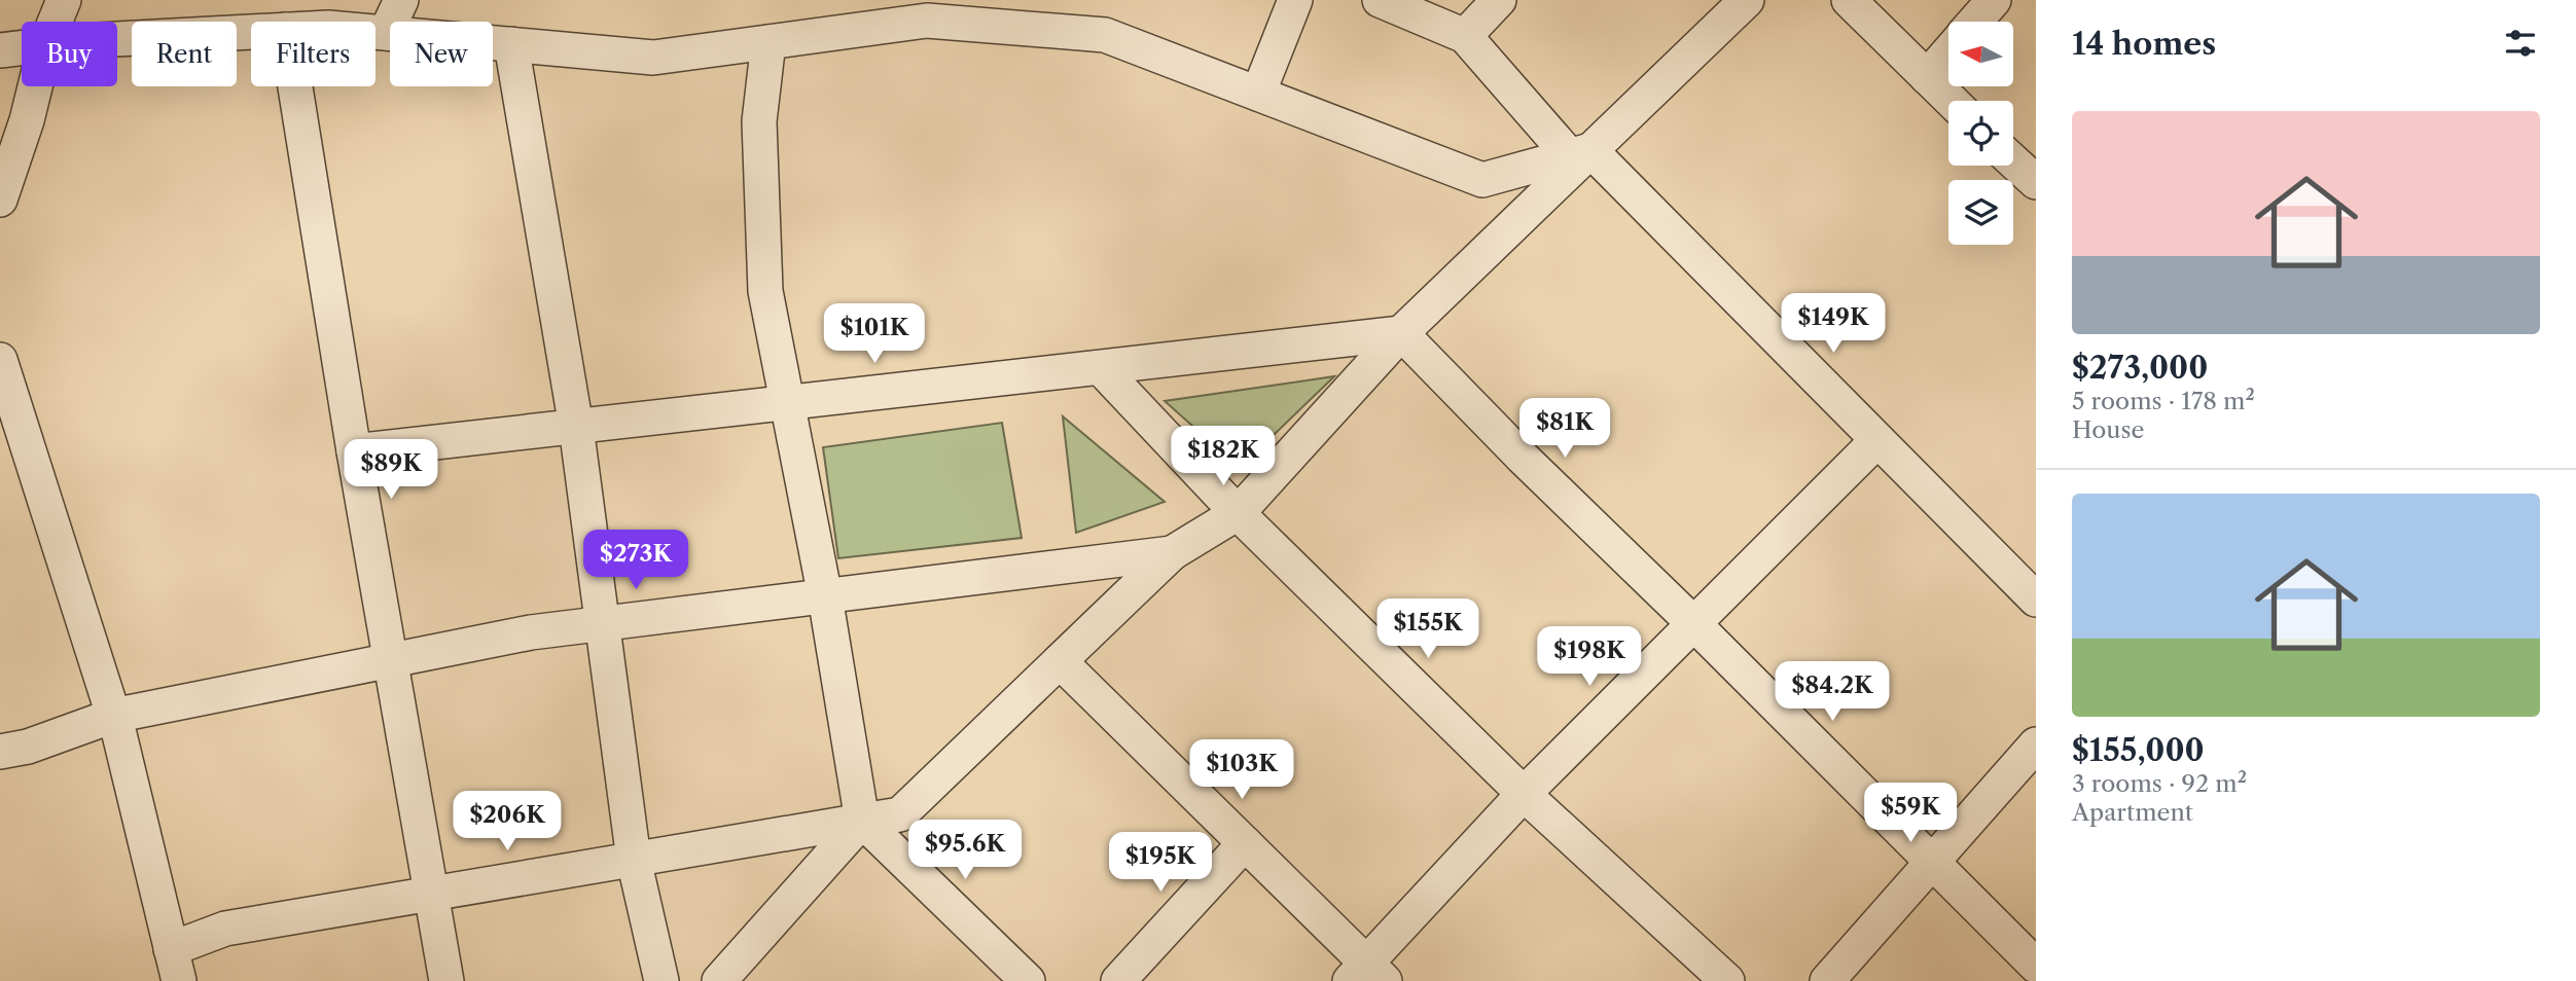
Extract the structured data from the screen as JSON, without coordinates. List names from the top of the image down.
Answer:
{
  "north": "left",
  "page": {
    "heading": "14 homes",
    "chip": [
      "Buy",
      "Rent",
      "Filters",
      "New"
    ],
    "list": [
      {
        "name": "$273,000",
        "note": "5 rooms · 178 m² · House"
      },
      {
        "name": "$155,000",
        "note": "3 rooms · 92 m² · Apartment"
      }
    ],
    "price": [
      "$149K",
      "$101K",
      "$81K",
      "$182K",
      "$89K",
      "$273K",
      "$155K",
      "$198K",
      "$84.2K",
      "$103K",
      "$59K",
      "$206K",
      "$95.6K",
      "$195K"
    ]
  }
}
